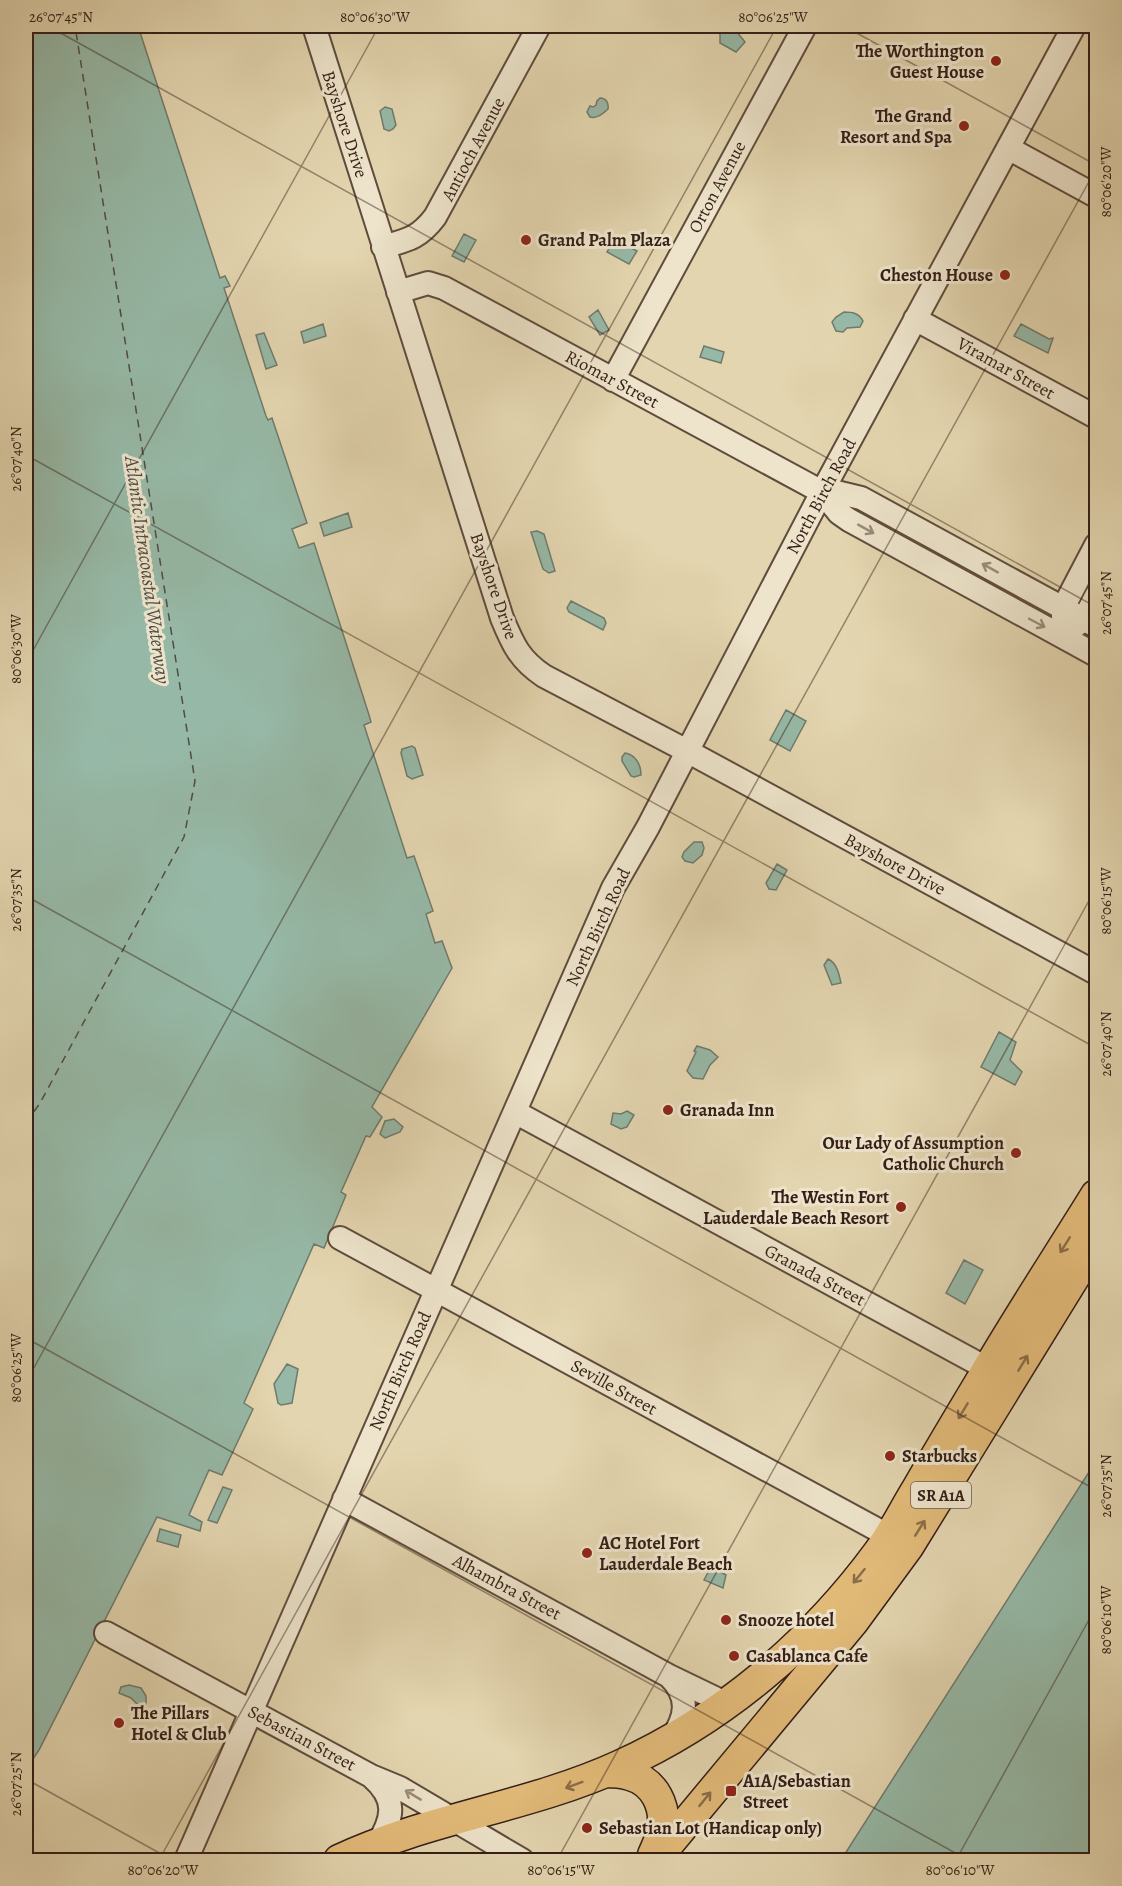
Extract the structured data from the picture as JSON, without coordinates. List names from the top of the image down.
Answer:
{
  "streets": {
    "main road": ["SR A1A"],
    "street": [
      "Bayshore Drive",
      "Antioch Avenue",
      "Orton Avenue",
      "Viramar Street",
      "Riomar Street",
      "North Birch Road",
      "Granada Street",
      "Seville Street",
      "Alhambra Street",
      "Sebastian Street"
    ]
  },
  "crossings": [
    ["Bayshore Drive", "Antioch Avenue"],
    ["Bayshore Drive", "Riomar Street"],
    ["Bayshore Drive", "North Birch Road"],
    ["Orton Avenue", "Riomar Street"],
    ["Viramar Street", "North Birch Road"],
    ["Riomar Street", "North Birch Road"],
    ["North Birch Road", "Granada Street"],
    ["North Birch Road", "Seville Street"],
    ["North Birch Road", "Alhambra Street"],
    ["North Birch Road", "Sebastian Street"],
    ["Granada Street", "SR A1A"],
    ["Seville Street", "SR A1A"],
    ["SR A1A", "Alhambra Street"],
    ["SR A1A", "Sebastian Street"]
  ],
  "water": ["Atlantic Intracoastal Waterway"],
  "places": {
    "other": [
      "The Worthington Guest House",
      "The Grand Resort and Spa",
      "Grand Palm Plaza",
      "Cheston House",
      "Granada Inn",
      "Our Lady of Assumption Catholic Church",
      "The Westin Fort Lauderdale Beach Resort",
      "Starbucks",
      "AC Hotel Fort Lauderdale Beach",
      "Snooze hotel",
      "Casablanca Cafe",
      "The Pillars Hotel & Club",
      "Sebastian Lot (Handicap only)"
    ],
    "transit": ["A1A/Sebastian Street"]
  },
  "coordinates": [
    "26°07'45\"N",
    "80°06'30\"W",
    "80°06'25\"W",
    "80°06'20\"W",
    "26°07'40\"N",
    "26°07'35\"N",
    "80°06'15\"W",
    "80°06'10\"W",
    "26°07'25\"N"
  ]
}
